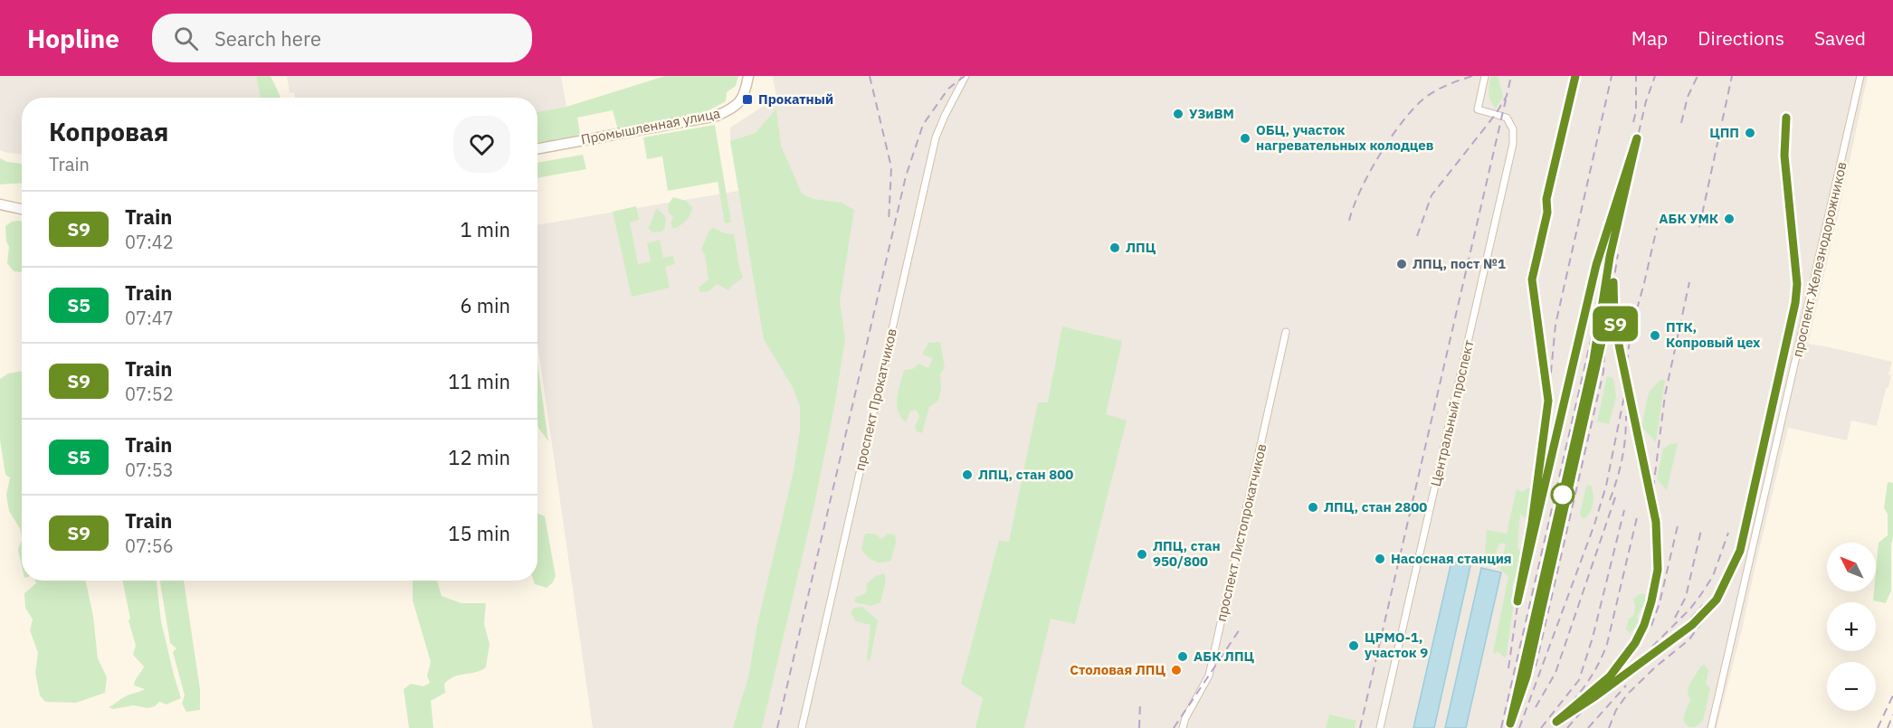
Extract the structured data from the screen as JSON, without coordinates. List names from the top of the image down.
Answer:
{
  "streets": {
    "street": [
      "Промышленная улица",
      "проспект Железнодорожников",
      "проспект Прокатчиков",
      "Центральный проспект",
      "проспект Листопрокатчиков"
    ]
  },
  "places": {
    "transit": ["Прокатный"],
    "other": [
      "УЗиВМ",
      "ЦПП",
      "ОБЦ, участок нагревательных колодцев",
      "АБК УМК",
      "ЛПЦ",
      "ЛПЦ, пост №1",
      "ПТК, Копровый цех",
      "ЛПЦ, стан 800",
      "ЛПЦ, стан 2800",
      "ЛПЦ, стан 950/800",
      "Насосная станция",
      "ЦРМО-1, участок 9",
      "АБК ЛПЦ",
      "Столовая ЛПЦ"
    ]
  },
  "north": "top left",
  "page": {
    "header": "Hopline",
    "search": "Search here",
    "nav": ["Map", "Directions", "Saved"],
    "on_map": "S9",
    "heading": ["Копровая", "Train"],
    "list": [
      {
        "mark": "S9",
        "name": "Train",
        "note": "07:42",
        "value": "1 min"
      },
      {
        "mark": "S5",
        "name": "Train",
        "note": "07:47",
        "value": "6 min"
      },
      {
        "mark": "S9",
        "name": "Train",
        "note": "07:52",
        "value": "11 min"
      },
      {
        "mark": "S5",
        "name": "Train",
        "note": "07:53",
        "value": "12 min"
      },
      {
        "mark": "S9",
        "name": "Train",
        "note": "07:56",
        "value": "15 min"
      }
    ],
    "map_buttons": ["+", "−"]
  }
}
